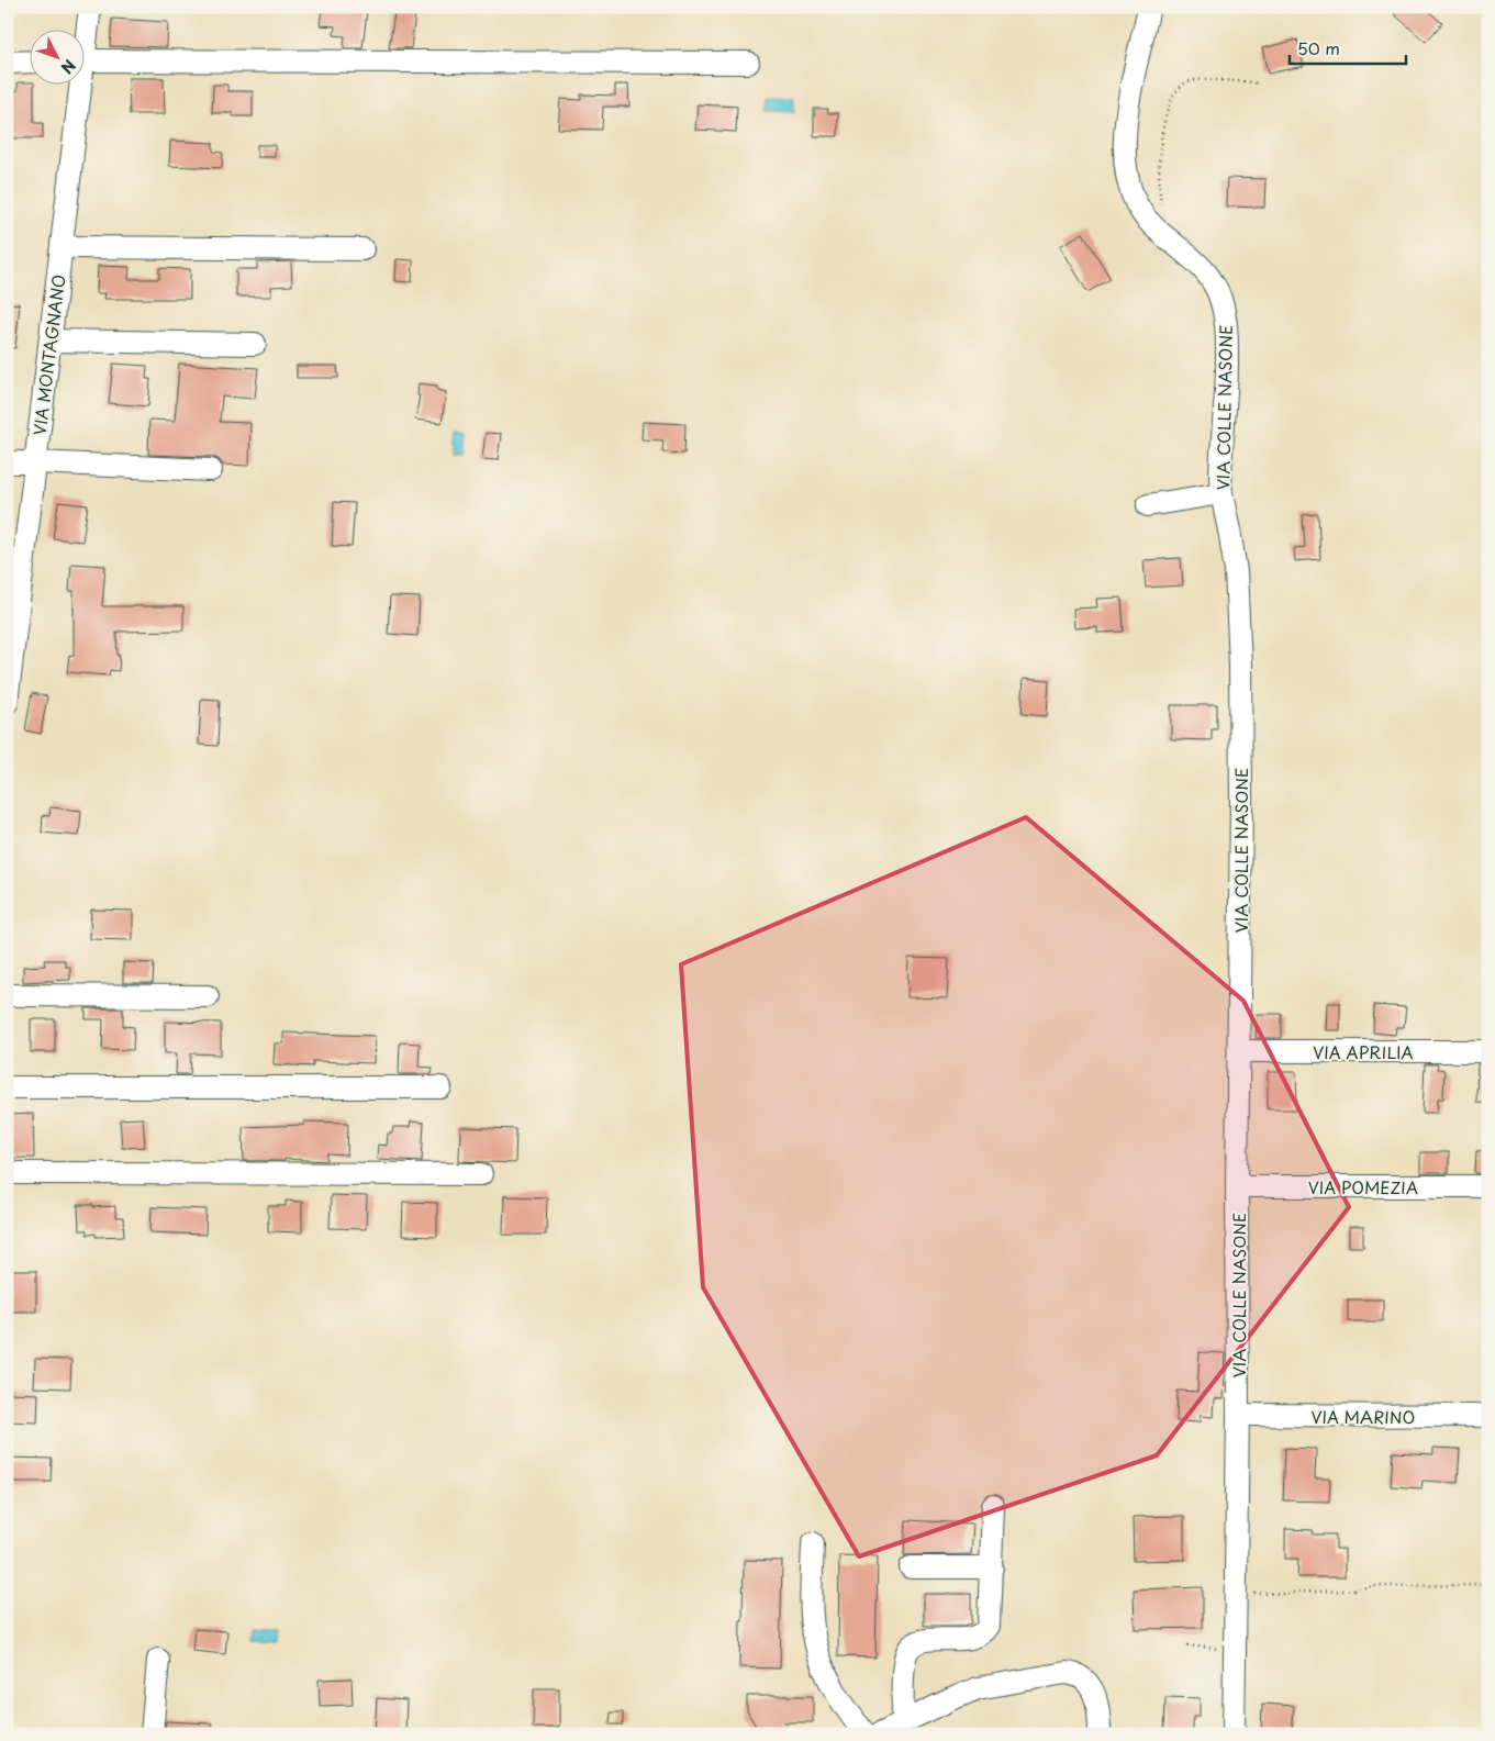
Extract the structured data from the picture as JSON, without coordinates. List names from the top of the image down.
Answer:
{
  "streets": {
    "street": [
      "VIA MONTAGNANO",
      "VIA COLLE NASONE",
      "VIA APRILIA",
      "VIA POMEZIA",
      "VIA MARINO"
    ]
  },
  "crossings": [
    ["VIA COLLE NASONE", "VIA APRILIA"],
    ["VIA COLLE NASONE", "VIA POMEZIA"],
    ["VIA COLLE NASONE", "VIA MARINO"]
  ],
  "scale_bar": "50 m",
  "north": "bottom right"
}
